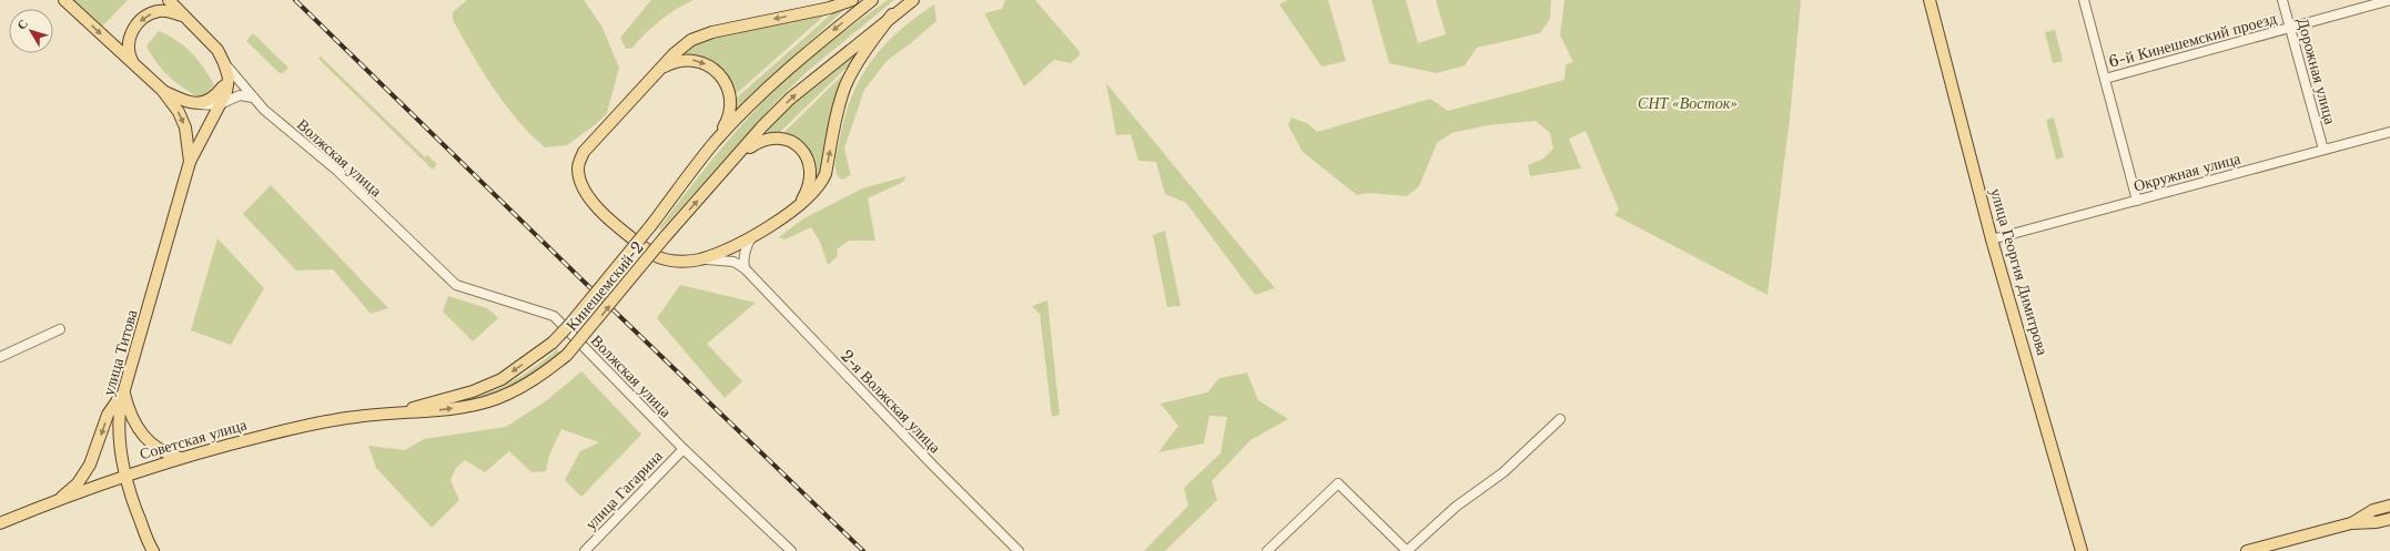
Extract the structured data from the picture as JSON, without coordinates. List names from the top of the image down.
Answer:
{
  "streets": {
    "main road": [
      "улица Георгия Димитрова",
      "Кинешемский-2",
      "улица Титова",
      "Советская улица"
    ],
    "street": [
      "6-й Кинешемский проезд",
      "Дорожная улица",
      "Волжская улица",
      "Окружная улица",
      "2-я Волжская улица",
      "улица Гагарина"
    ]
  },
  "crossings": [
    ["6-й Кинешемский проезд", "Дорожная улица"],
    ["Дорожная улица", "Окружная улица"],
    ["Волжская улица", "улица Гагарина"],
    ["Окружная улица", "улица Георгия Димитрова"],
    ["Кинешемский-2", "Советская улица"],
    ["улица Титова", "Советская улица"]
  ],
  "parks": ["СНТ «Восток»"],
  "north": "top left"
}
